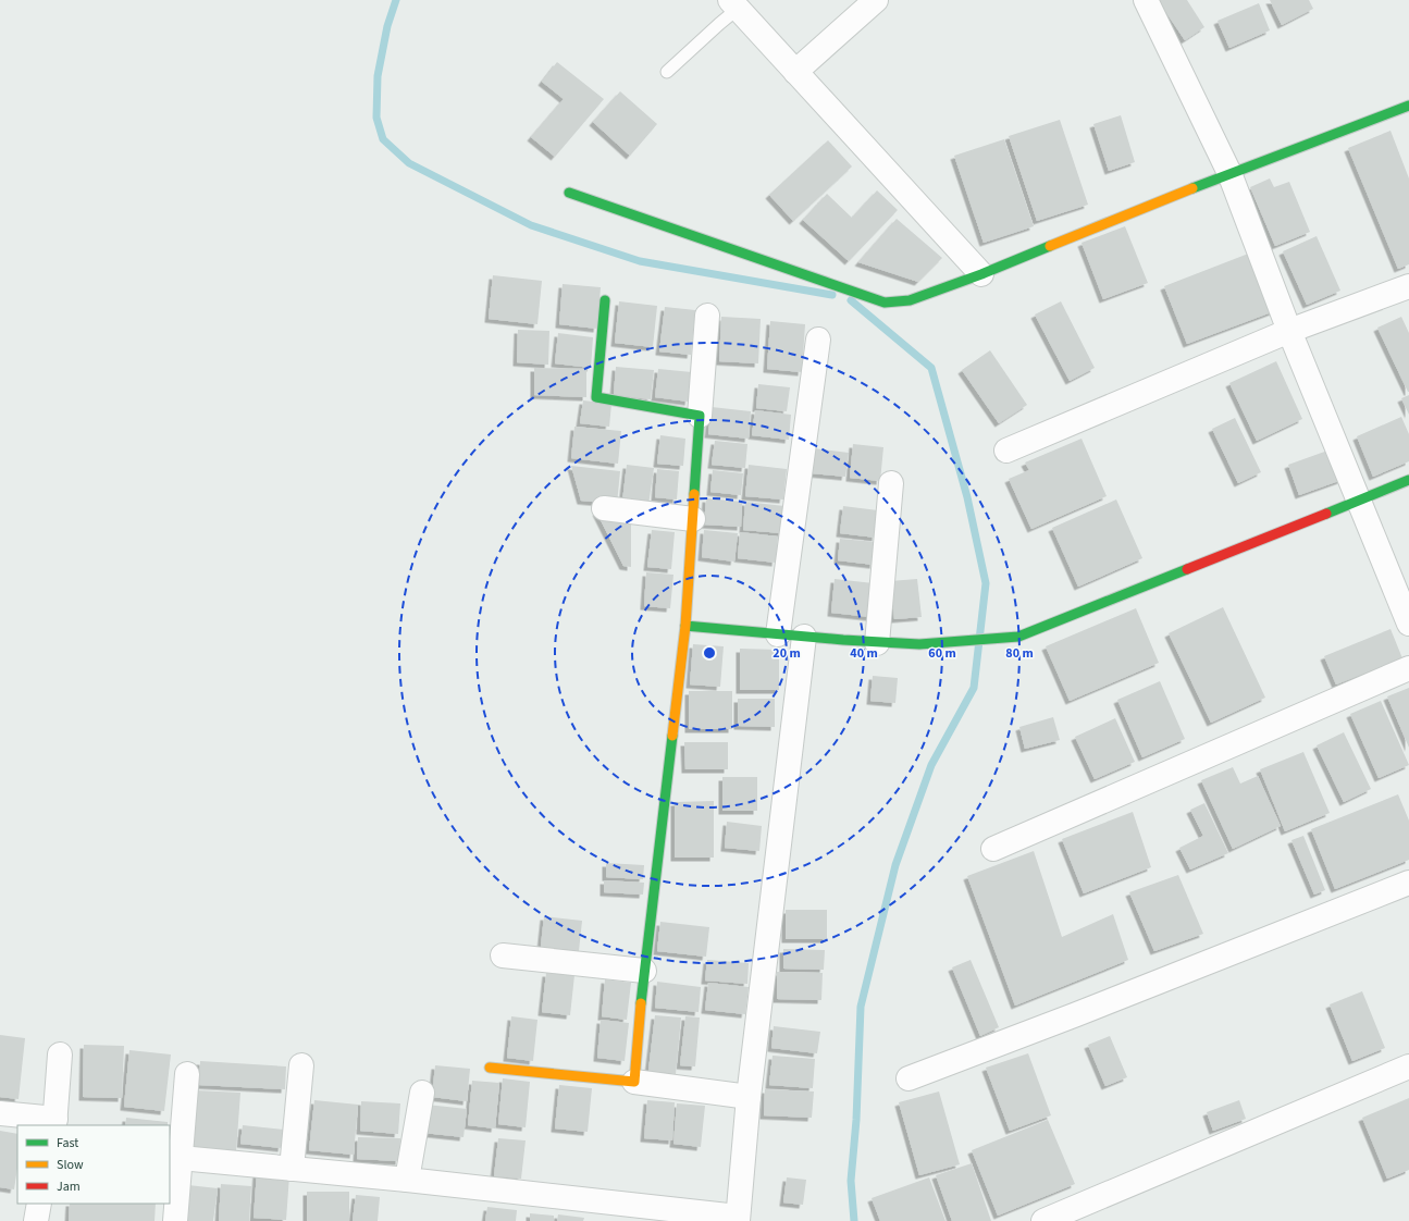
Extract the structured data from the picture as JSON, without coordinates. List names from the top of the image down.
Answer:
{
  "legend": ["Fast", "Slow", "Jam"],
  "rings": [
    "20 m",
    "40 m",
    "60 m",
    "80 m"
  ]
}
